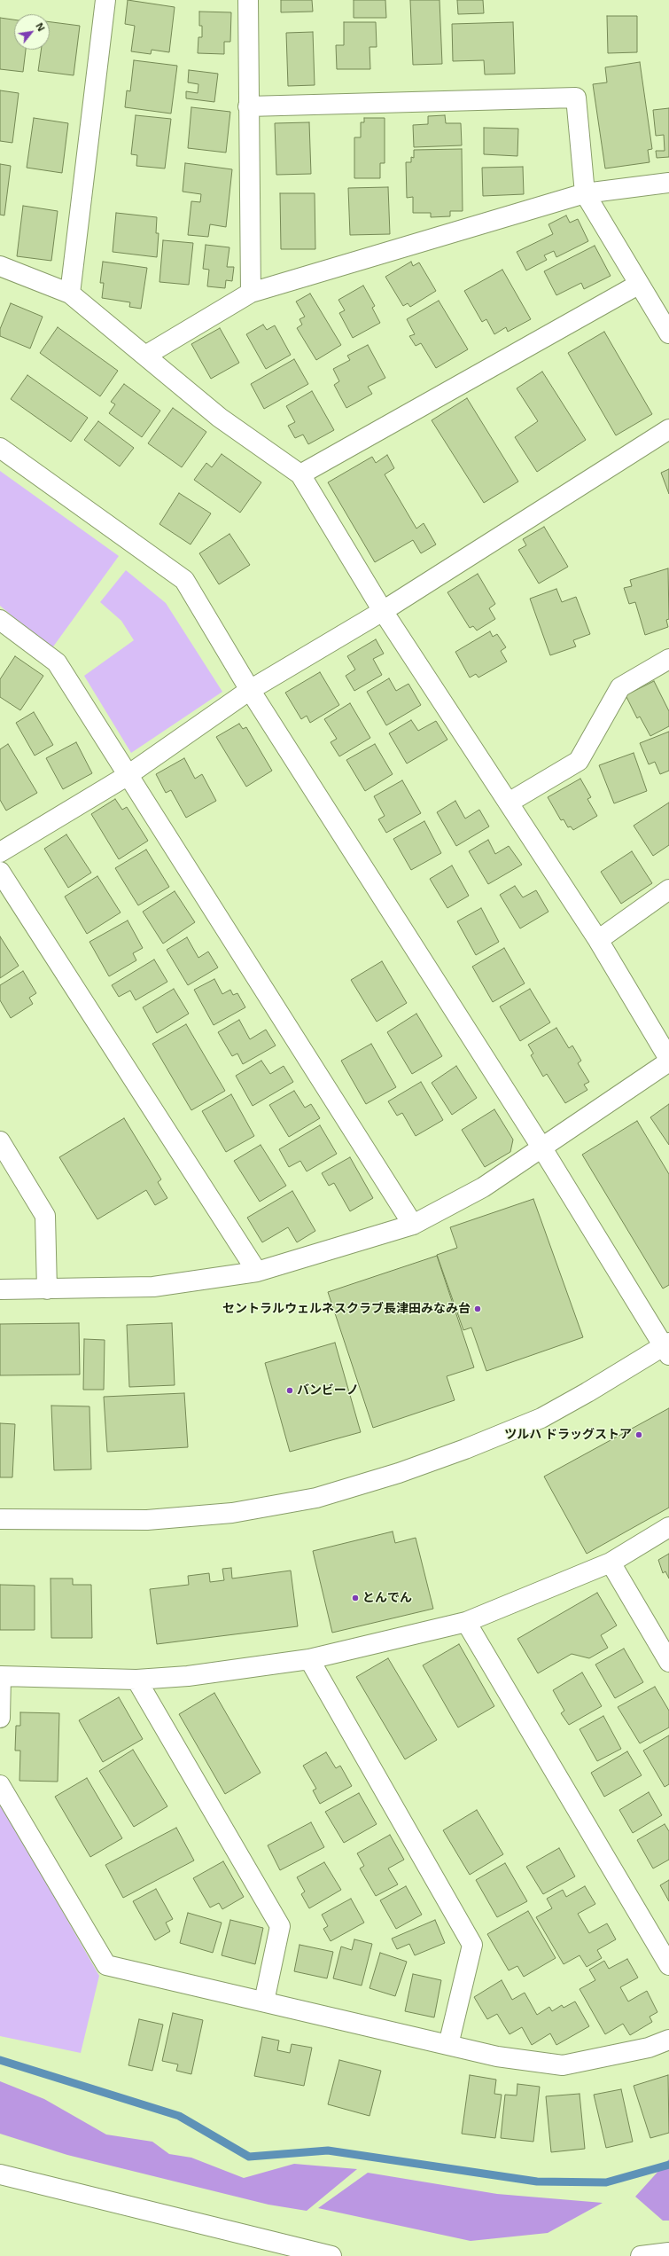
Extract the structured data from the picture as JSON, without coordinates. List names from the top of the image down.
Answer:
{
  "places": [
    "セントラルウェルネスクラブ長津田みなみ台",
    "バンビーノ",
    "ツルハ ドラッグストア",
    "とんでん"
  ],
  "north": "top right"
}
